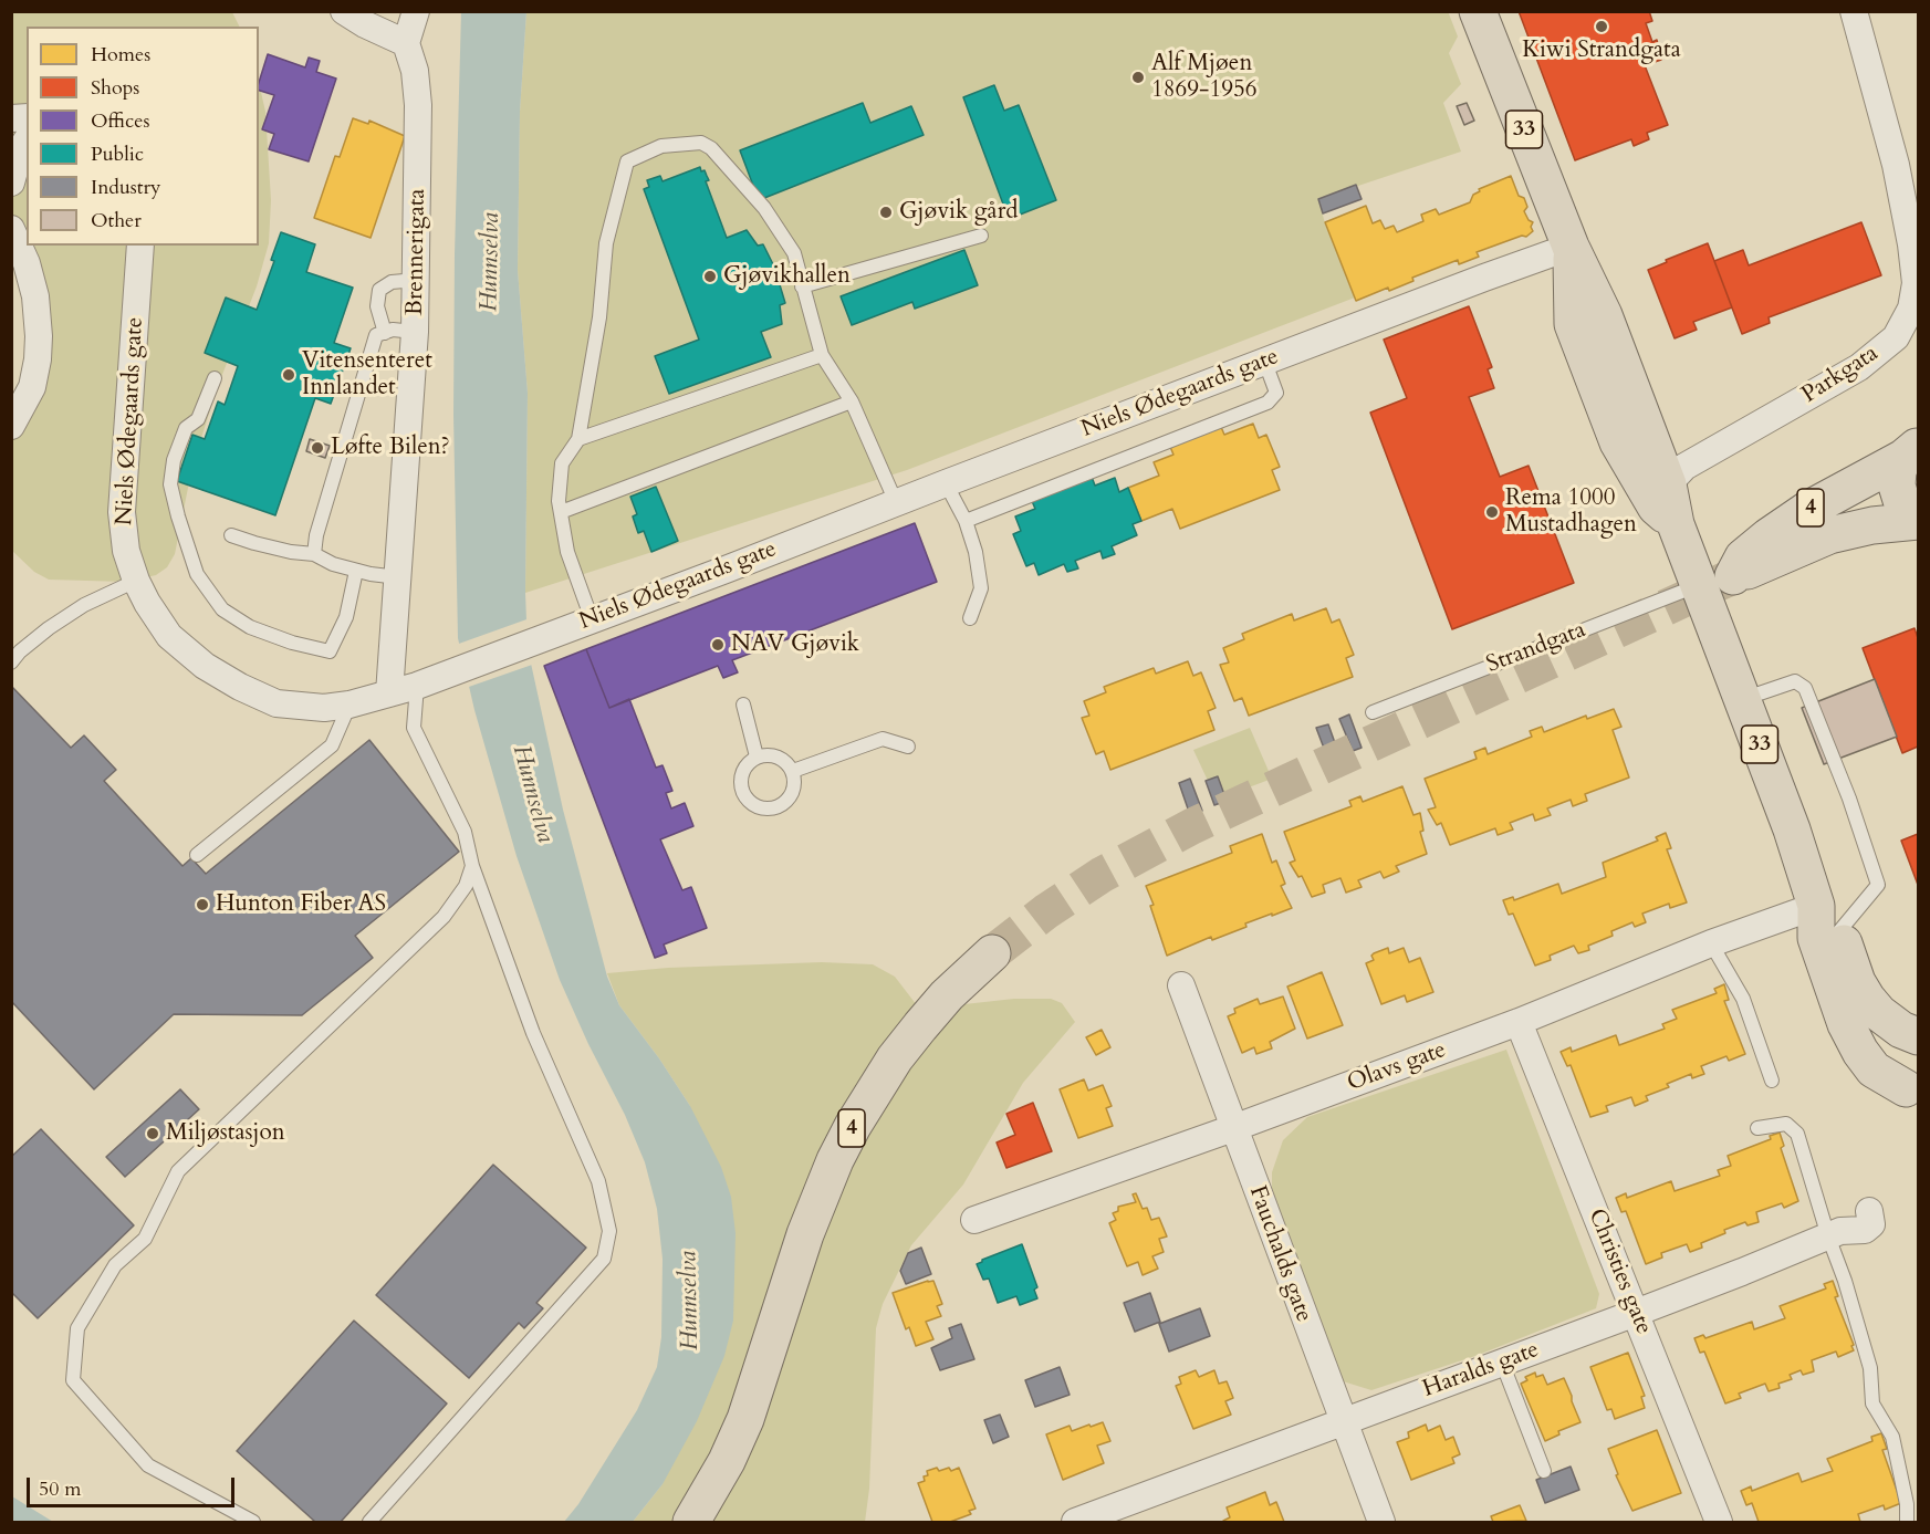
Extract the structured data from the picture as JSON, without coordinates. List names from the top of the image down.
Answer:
{
  "streets": {
    "main road": ["33", "4"],
    "street": [
      "Brennerigata",
      "Parkgata",
      "Niels Ødegaards gate",
      "Olavs gate",
      "Fauchalds gate",
      "Christies gate",
      "Haralds gate"
    ],
    "lane": ["Strandgata"]
  },
  "crossings": [
    ["33", "Parkgata"],
    ["33", "Niels Ødegaards gate"],
    ["33", "Strandgata"],
    ["33", "Olavs gate"],
    ["Brennerigata", "Niels Ødegaards gate"],
    ["Olavs gate", "Fauchalds gate"],
    ["Olavs gate", "Christies gate"],
    ["Fauchalds gate", "Haralds gate"],
    ["Christies gate", "Haralds gate"]
  ],
  "water": ["Hunnselva"],
  "places": [
    "Kiwi Strandgata",
    "Alf Mjøen 1869-1956",
    "Gjøvik gård",
    "Gjøvikhallen",
    "Vitensenteret Innlandet",
    "Løfte Bilen?",
    "Rema 1000 Mustadhagen",
    "NAV Gjøvik",
    "Hunton Fiber AS",
    "Miljøstasjon"
  ],
  "legend": [
    "Homes",
    "Shops",
    "Offices",
    "Public",
    "Industry",
    "Other"
  ],
  "scale_bar": "50 m"
}
